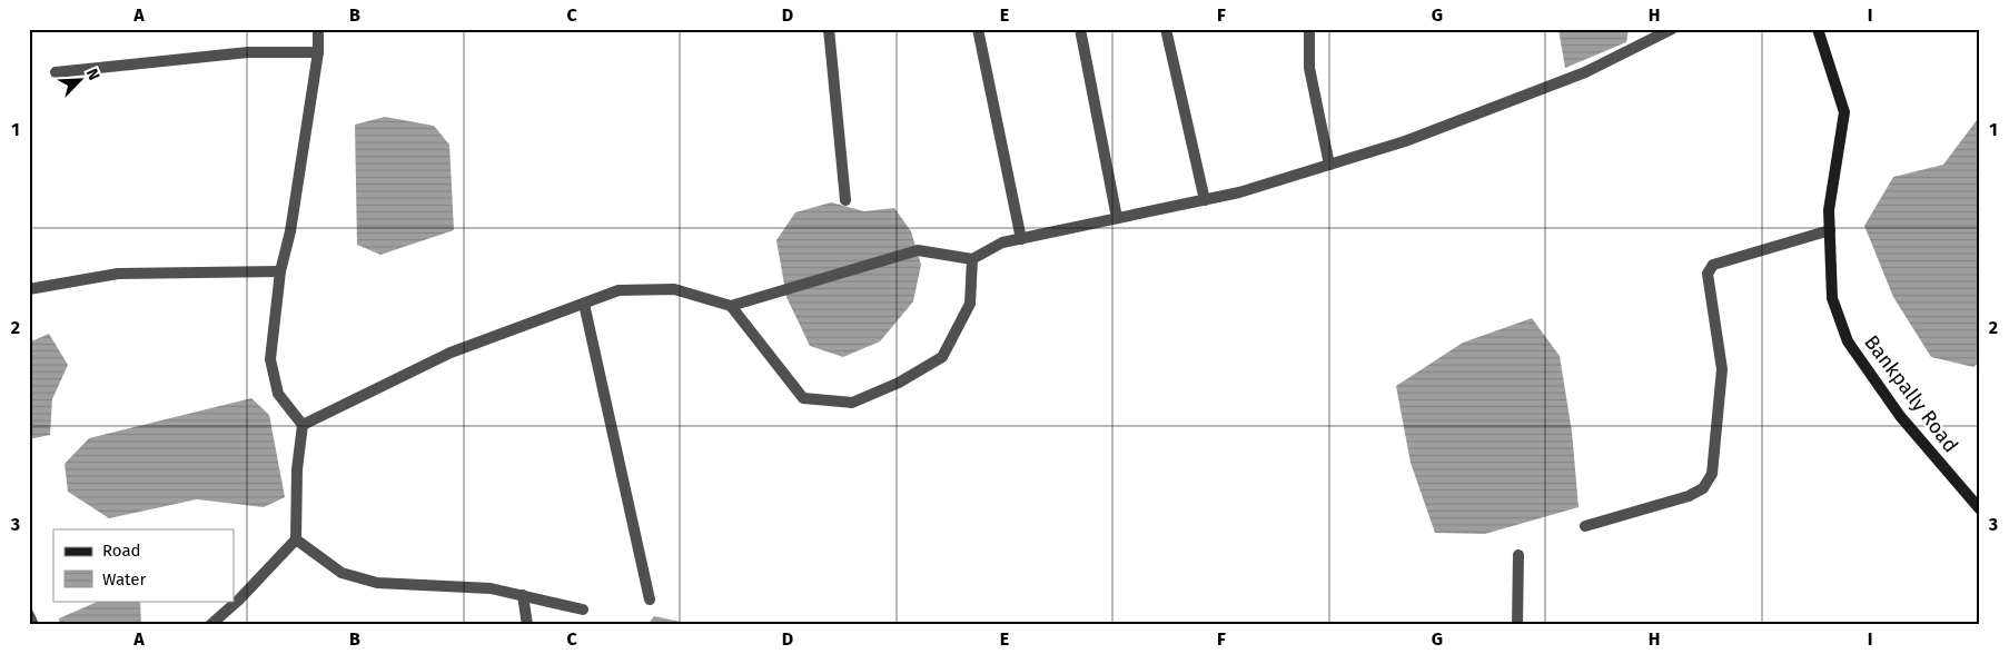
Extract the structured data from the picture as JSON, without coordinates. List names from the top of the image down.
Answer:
{
  "streets": {
    "street": ["Bankpally Road"]
  },
  "legend": ["Road", "Water"],
  "north": "top right",
  "grid": {
    "columns": [
      "A",
      "B",
      "C",
      "D",
      "E",
      "F",
      "G",
      "H",
      "I"
    ],
    "rows": ["1", "2", "3"]
  }
}
